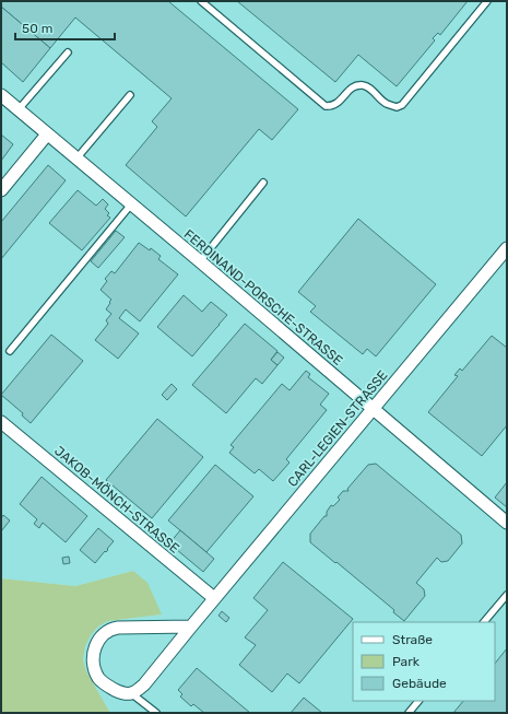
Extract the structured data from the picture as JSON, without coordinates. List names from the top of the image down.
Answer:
{
  "streets": {
    "street": ["FERDINAND-PORSCHE-STRASSE", "CARL-LEGIEN-STRASSE", "JAKOB-MÖNCH-STRASSE"]
  },
  "crossings": [
    ["FERDINAND-PORSCHE-STRASSE", "CARL-LEGIEN-STRASSE"],
    ["CARL-LEGIEN-STRASSE", "JAKOB-MÖNCH-STRASSE"]
  ],
  "legend": ["Straße", "Park", "Gebäude"],
  "scale_bar": "50 m"
}
